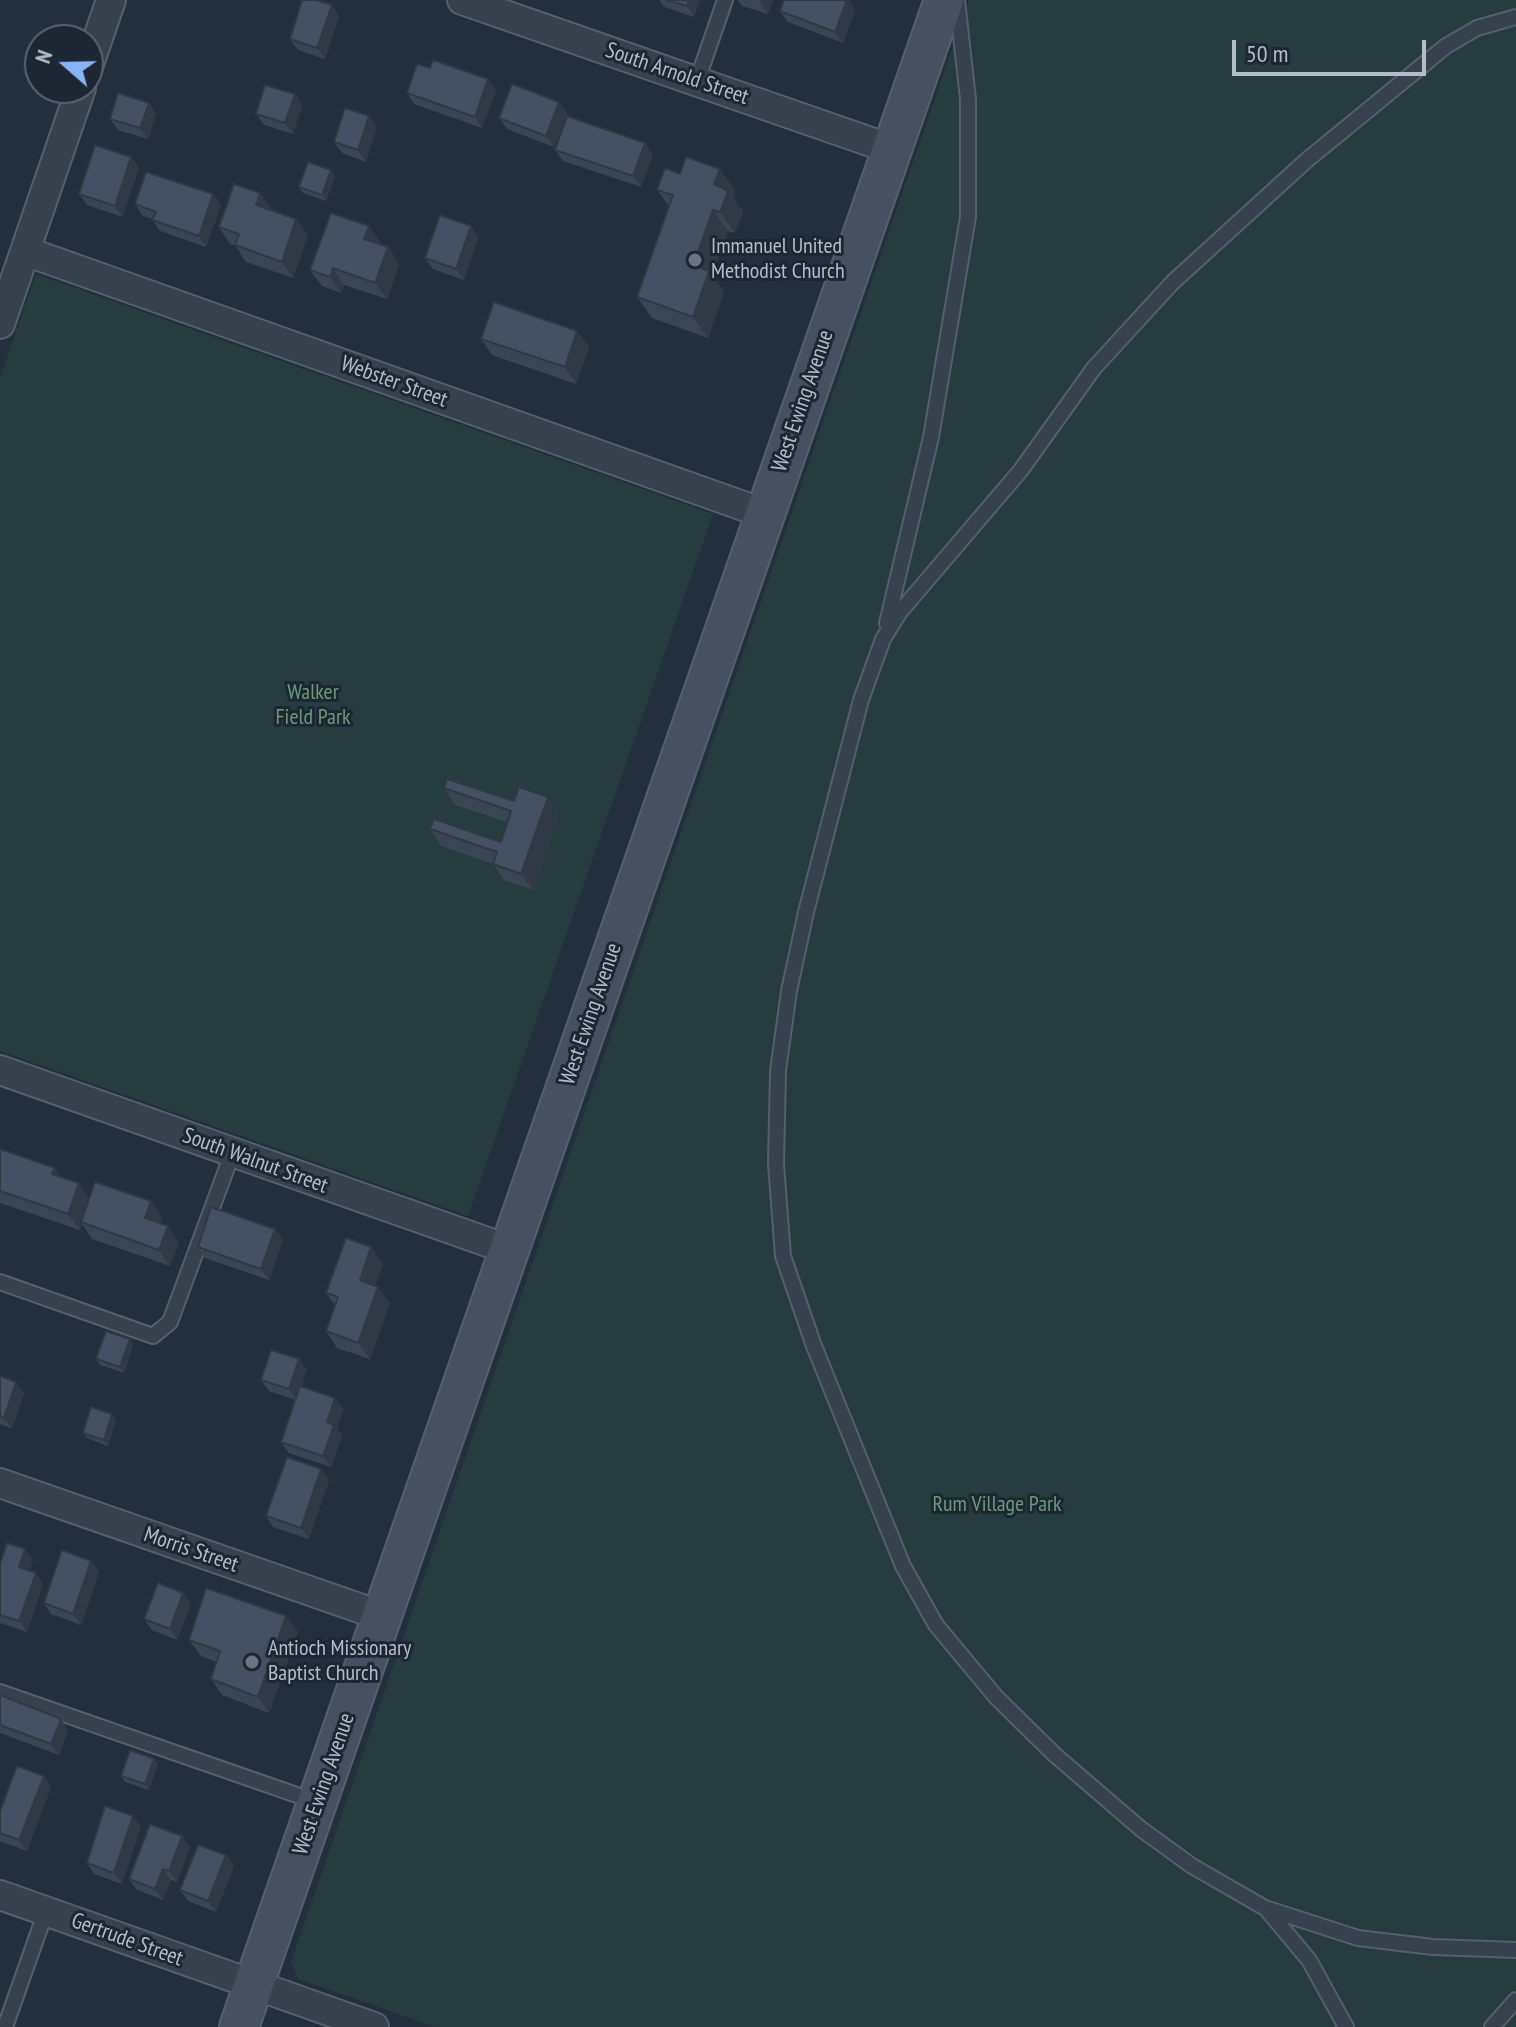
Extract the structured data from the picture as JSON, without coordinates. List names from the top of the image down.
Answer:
{
  "streets": {
    "street": [
      "South Arnold Street",
      "Webster Street",
      "West Ewing Avenue",
      "South Walnut Street",
      "Morris Street",
      "Gertrude Street"
    ]
  },
  "crossings": [
    ["South Arnold Street", "West Ewing Avenue"],
    ["Webster Street", "West Ewing Avenue"],
    ["West Ewing Avenue", "South Walnut Street"],
    ["West Ewing Avenue", "Morris Street"],
    ["West Ewing Avenue", "Gertrude Street"]
  ],
  "parks": ["Walker Field Park", "Rum Village Park"],
  "places": ["Immanuel United Methodist Church", "Antioch Missionary Baptist Church"],
  "scale_bar": "50 m",
  "north": "left"
}
